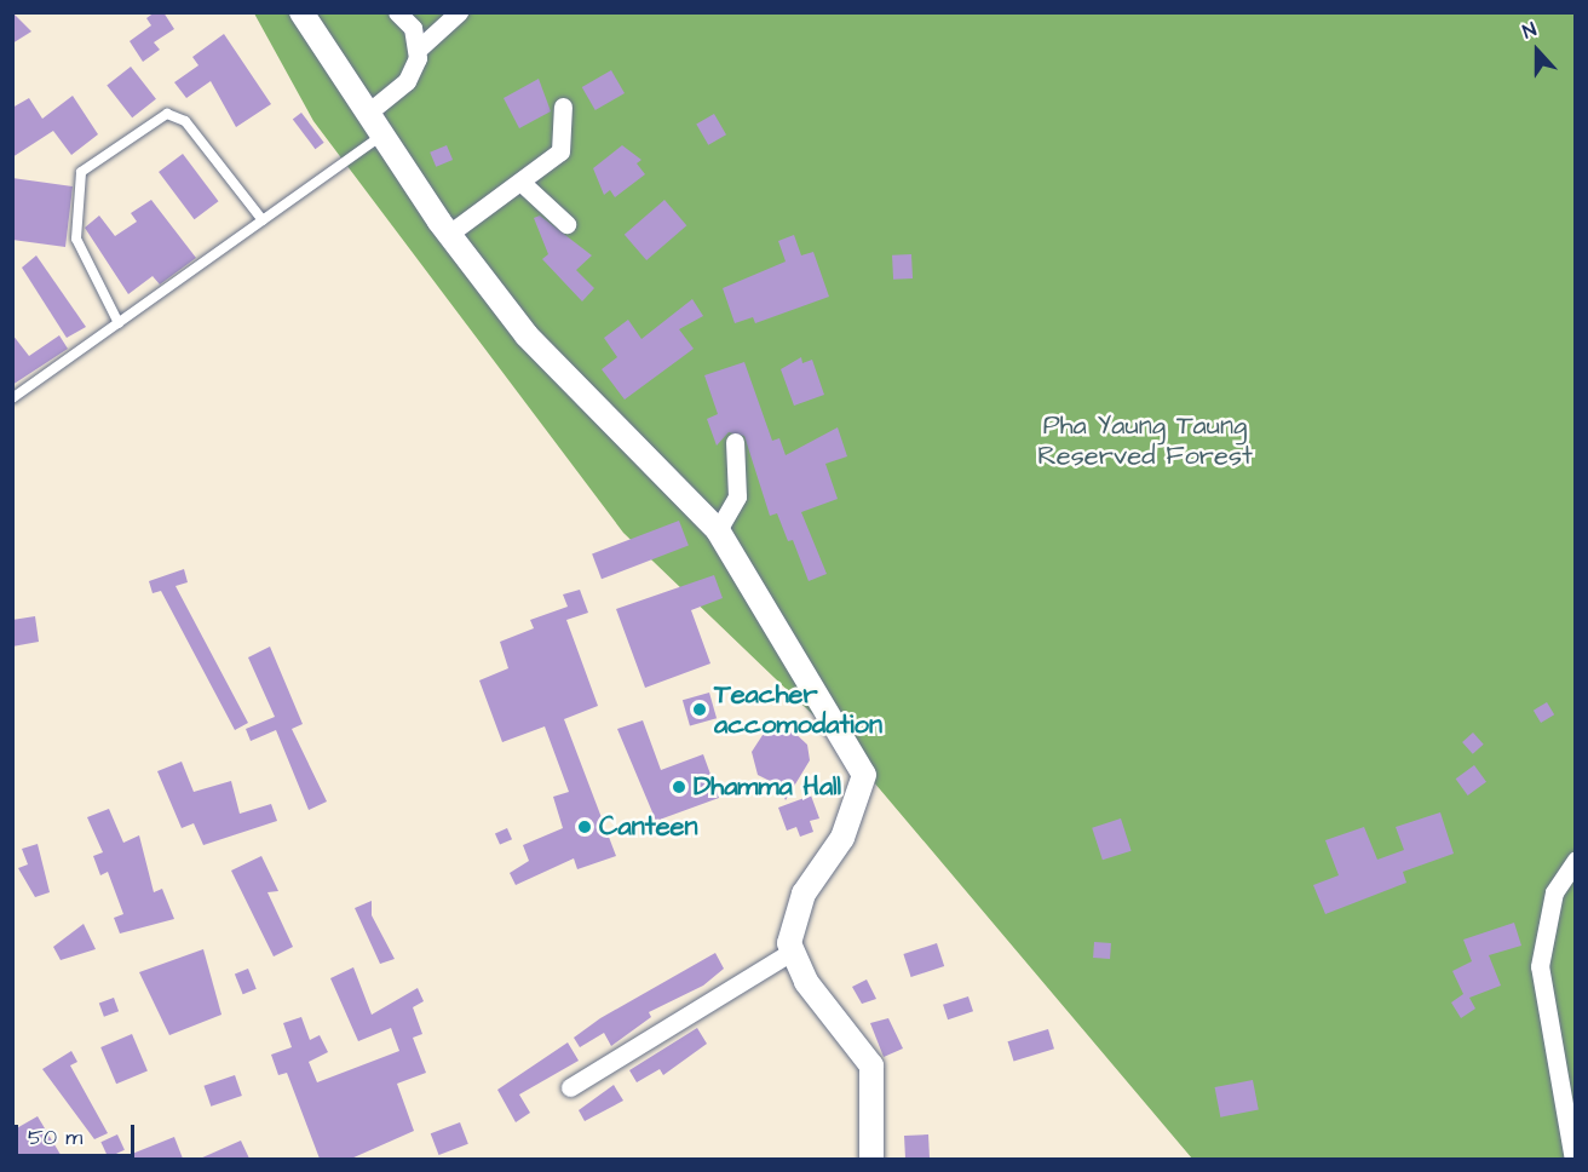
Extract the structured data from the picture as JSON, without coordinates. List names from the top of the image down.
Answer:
{
  "parks": ["Pha Yaung Taung Reserved Forest"],
  "places": ["Teacher accomodation", "Dhamma Hall", "Canteen"],
  "scale_bar": "50 m",
  "north": "top"
}
